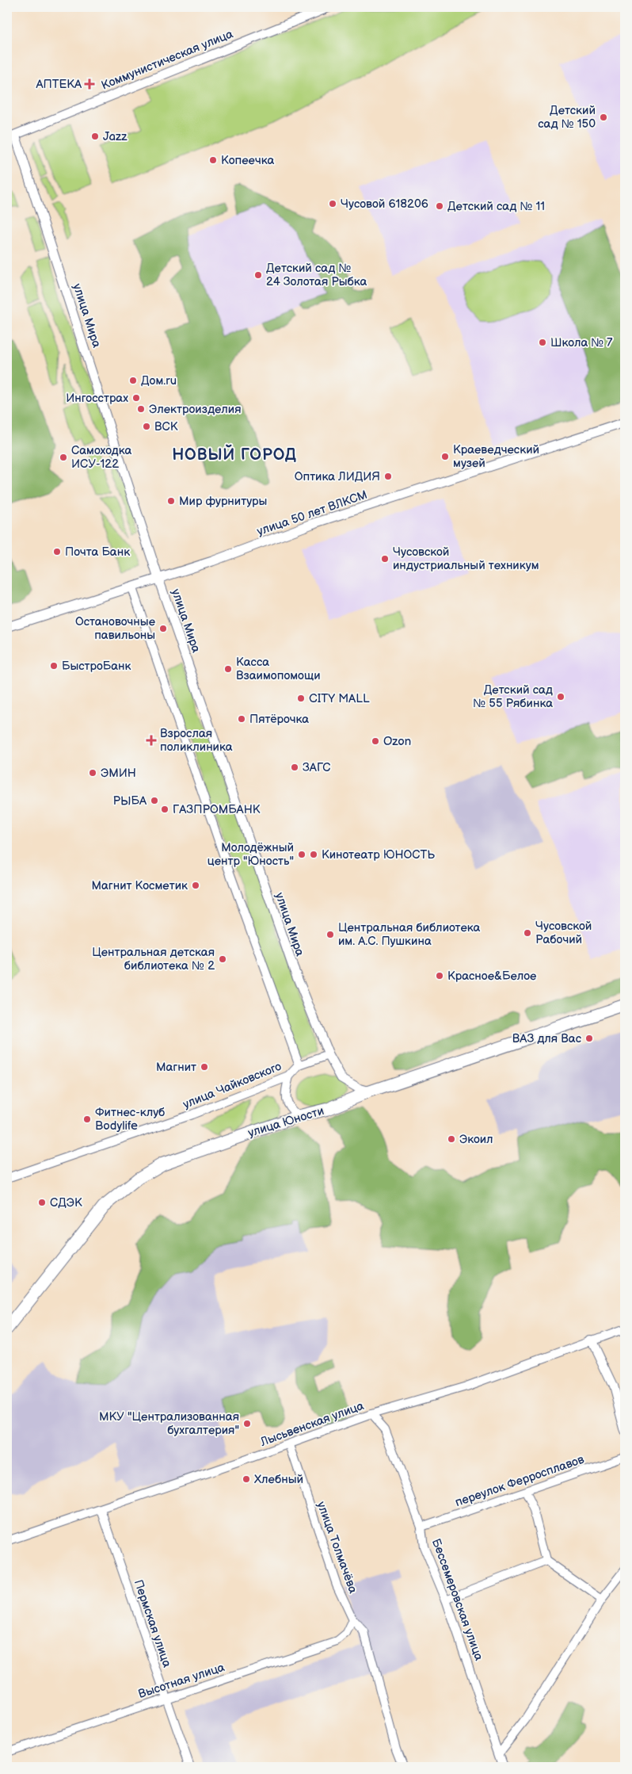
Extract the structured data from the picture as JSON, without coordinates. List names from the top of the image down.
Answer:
{
  "streets": {
    "main road": ["улица Юности"],
    "street": [
      "Коммунистическая улица",
      "улица Мира",
      "улица 50 лет ВЛКСМ",
      "улица Чайковского",
      "Лысьвенская улица",
      "переулок Ферросплавов",
      "улица Толмачёва",
      "Бессемеровская улица",
      "Пермская улица",
      "Высотная улица"
    ]
  },
  "crossings": [
    ["Коммунистическая улица", "улица Мира"],
    ["улица Мира", "улица 50 лет ВЛКСМ"],
    ["улица Мира", "улица Чайковского"],
    ["улица Мира", "улица Юности"],
    ["Лысьвенская улица", "улица Толмачёва"],
    ["Лысьвенская улица", "Бессемеровская улица"],
    ["Лысьвенская улица", "Пермская улица"],
    ["переулок Ферросплавов", "Бессемеровская улица"],
    ["улица Толмачёва", "Высотная улица"],
    ["Пермская улица", "Высотная улица"]
  ],
  "districts": ["НОВЫЙ ГОРОД"],
  "places": {
    "health": ["АПТЕКА", "Взрослая поликлиника"],
    "other": [
      "Детский сад № 150",
      "Jazz",
      "Копеечка",
      "Чусовой 618206",
      "Детский сад № 11",
      "Детский сад № 24 Золотая Рыбка",
      "Школа № 7",
      "Дом.ru",
      "Ингосстрах",
      "Электроизделия",
      "ВСК",
      "Краеведческий музей",
      "Самоходка ИСУ-122",
      "Оптика ЛИДИЯ",
      "Мир фурнитуры",
      "Почта Банк",
      "Чусовской индустриальный техникум",
      "Остановочные павильоны",
      "БыстроБанк",
      "Касса Взаимопомощи",
      "Детский сад № 55 Рябинка",
      "CITY MALL",
      "Пятёрочка",
      "Ozon",
      "ЗАГС",
      "ЭМИН",
      "РЫБА",
      "ГАЗПРОМБАНК",
      "Молодёжный центр \"Юность\"",
      "Кинотеатр ЮНОСТЬ",
      "Магнит Косметик",
      "Чусовской Рабочий",
      "Центральная библиотека им. А.С. Пушкина",
      "Центральная детская библиотека № 2",
      "Красное&Белое",
      "ВАЗ для Вас",
      "Магнит",
      "Фитнес-клуб Bodylife",
      "Экоил",
      "СДЭК",
      "МКУ \"Централизованная бухгалтерия\"",
      "Хлебный"
    ]
  }
}
